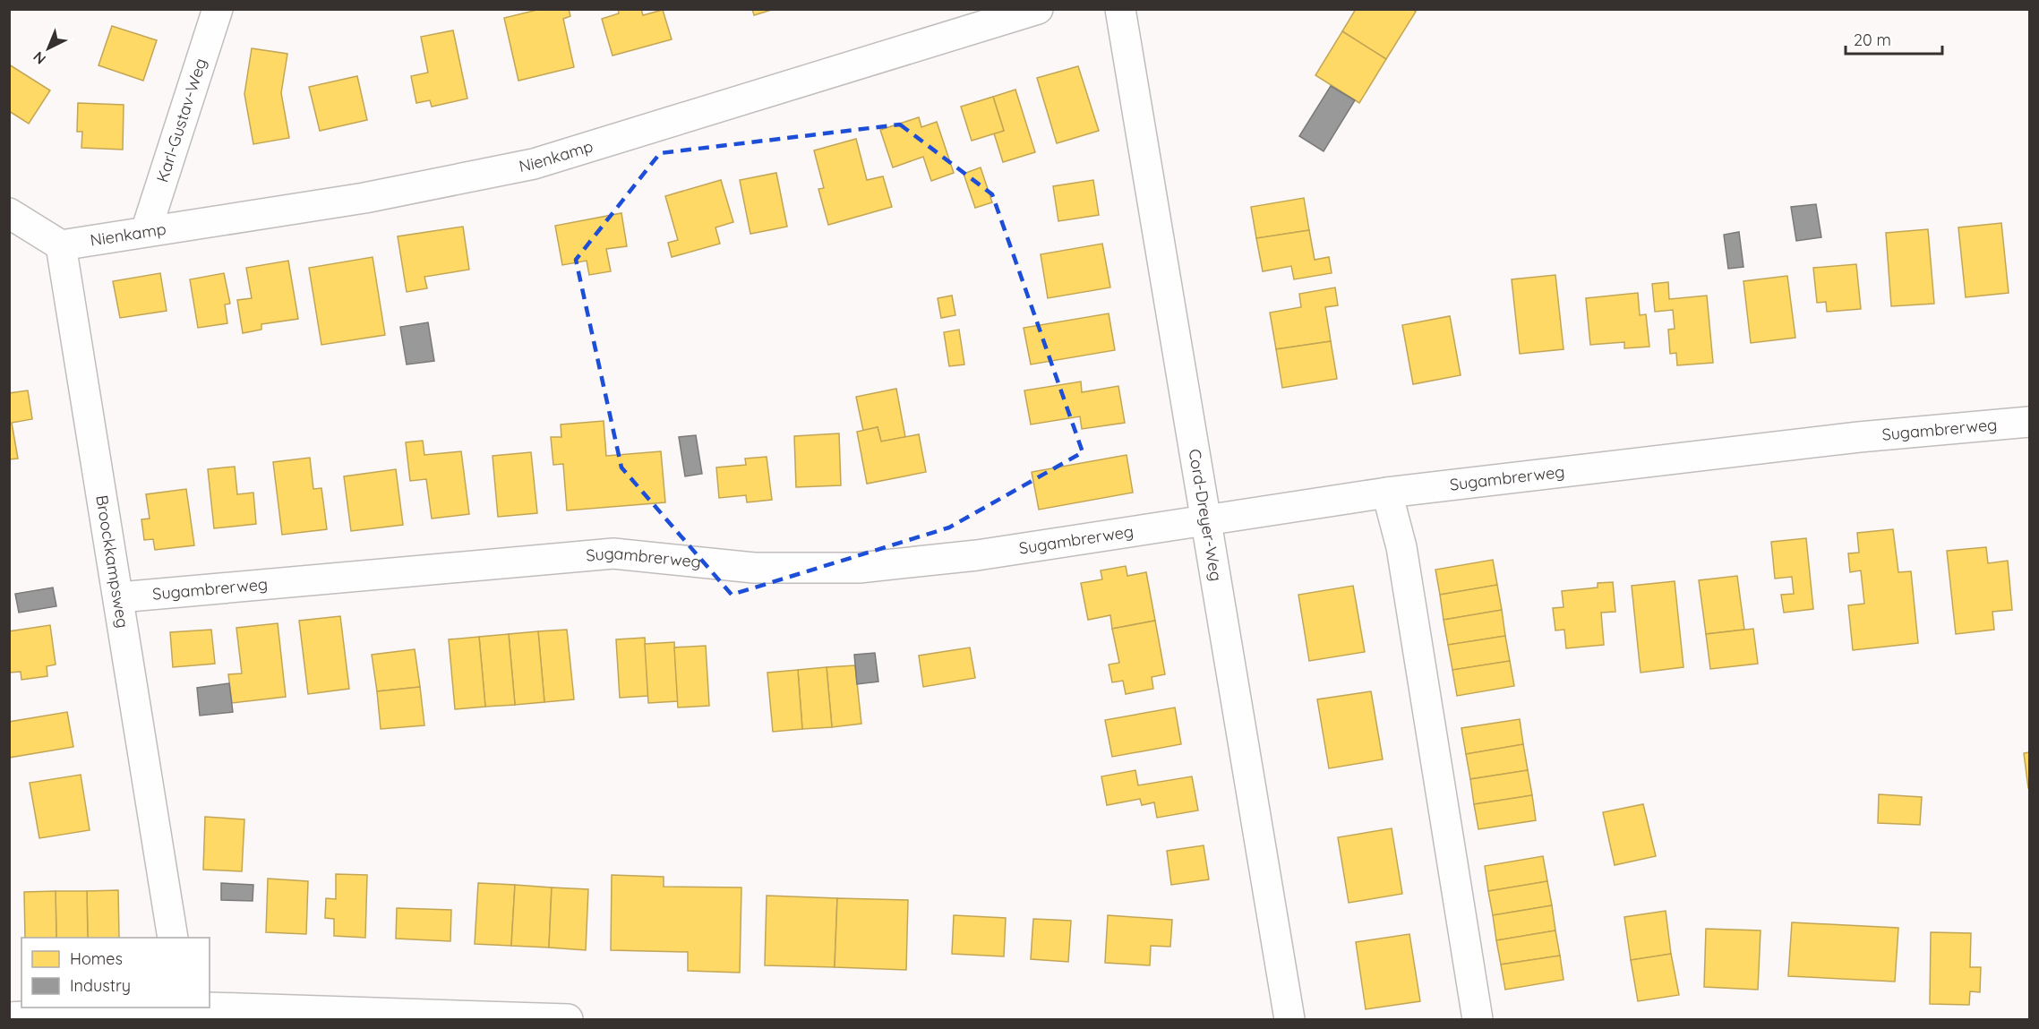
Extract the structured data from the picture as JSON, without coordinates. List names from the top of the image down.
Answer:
{
  "streets": {
    "street": [
      "Karl-Gustav-Weg",
      "Nienkamp",
      "Sugambrerweg",
      "Cord-Dreyer-Weg",
      "Broockkampsweg"
    ]
  },
  "crossings": [
    ["Karl-Gustav-Weg", "Nienkamp"],
    ["Nienkamp", "Broockkampsweg"],
    ["Sugambrerweg", "Cord-Dreyer-Weg"],
    ["Sugambrerweg", "Broockkampsweg"]
  ],
  "legend": ["Homes", "Industry"],
  "scale_bar": "20 m",
  "north": "bottom left"
}
